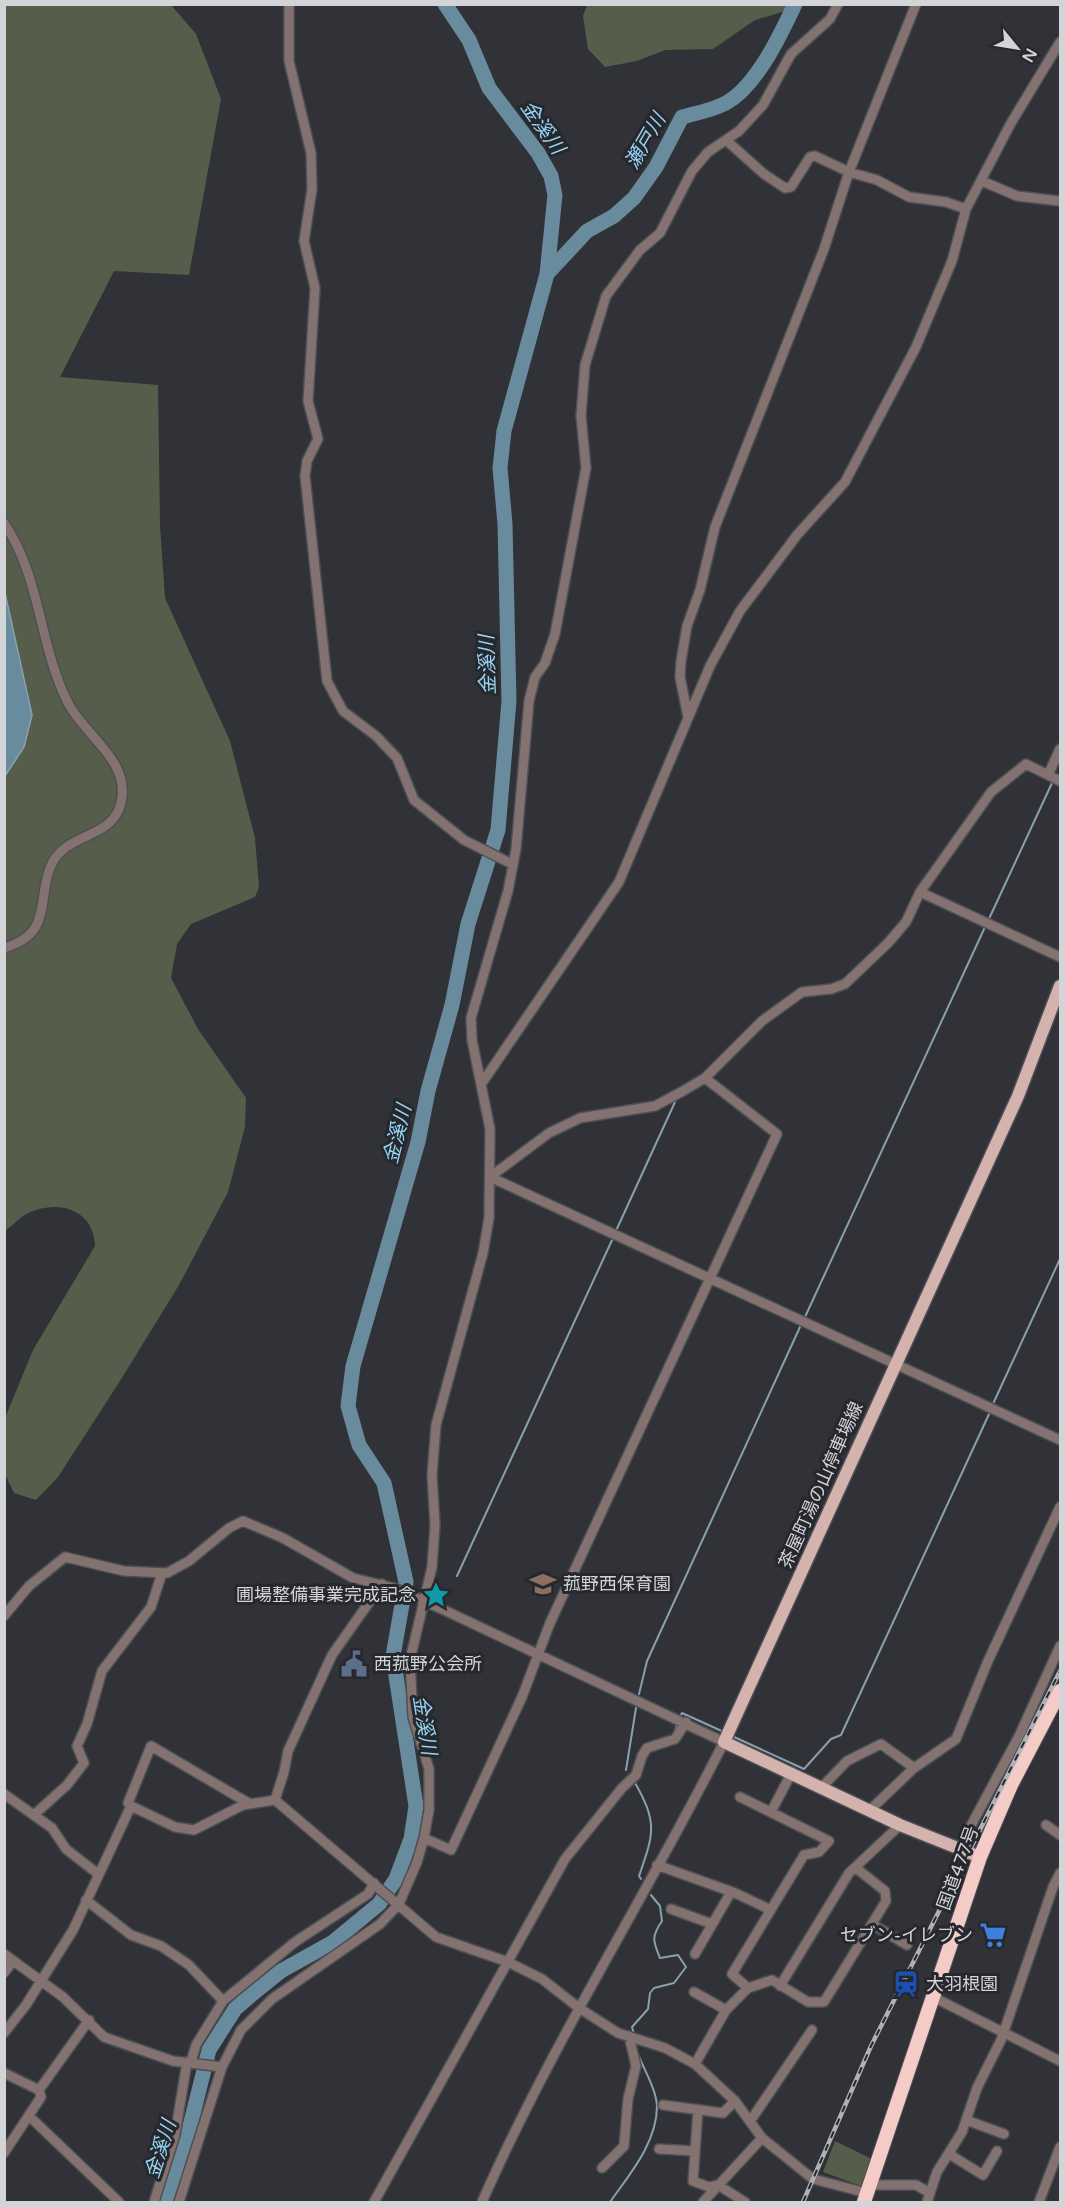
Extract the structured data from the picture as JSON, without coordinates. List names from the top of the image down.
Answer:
{
  "streets": {
    "highway": ["国道477号"],
    "main road": ["茶屋町湯の山停車場線"]
  },
  "water": ["金溪川", "瀬戸川"],
  "places": {
    "school or university": ["菰野西保育園"],
    "place": ["圃場整備事業完成記念"],
    "public building": ["西菰野公会所"],
    "supermarket": ["セブン-イレブン"],
    "station": ["大羽根園"]
  },
  "north": "bottom right"
}
